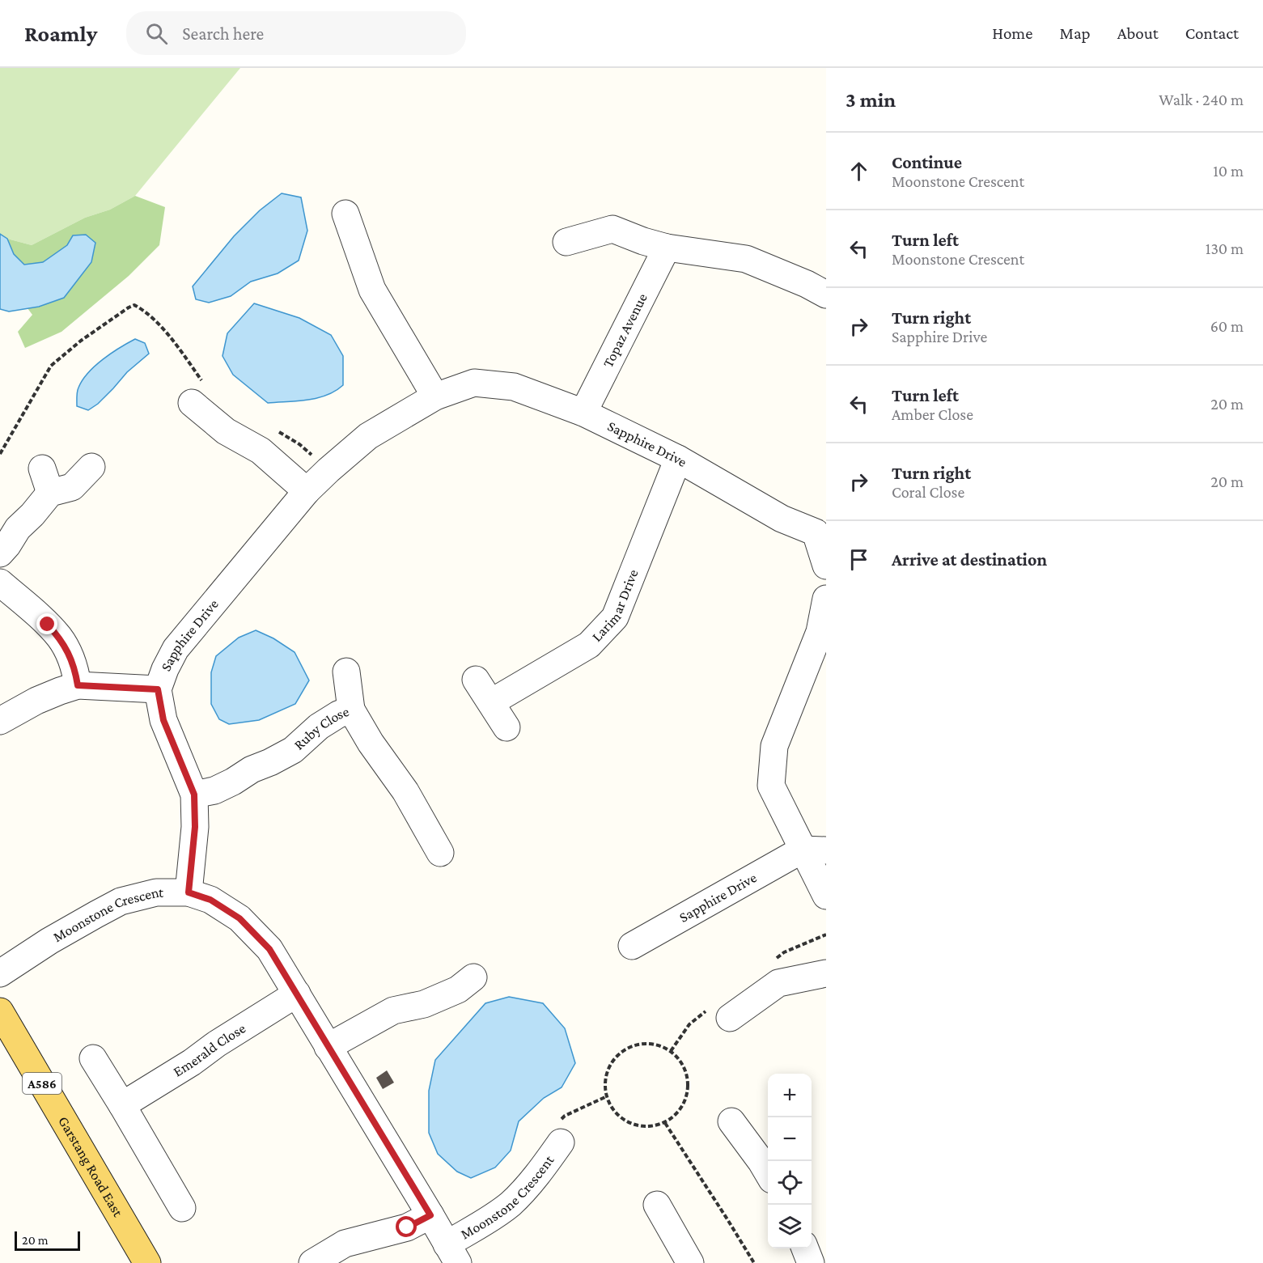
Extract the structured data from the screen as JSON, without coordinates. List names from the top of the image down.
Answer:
{
  "streets": {
    "main road": ["A586", "Garstang Road East"],
    "street": [
      "Topaz Avenue",
      "Sapphire Drive",
      "Larimar Drive",
      "Ruby Close",
      "Moonstone Crescent",
      "Emerald Close"
    ]
  },
  "crossings": [
    ["Topaz Avenue", "Sapphire Drive"],
    ["Sapphire Drive", "Larimar Drive"],
    ["Sapphire Drive", "Ruby Close"],
    ["Sapphire Drive", "Moonstone Crescent"],
    ["Moonstone Crescent", "Emerald Close"]
  ],
  "scale_bar": "20 m",
  "page": {
    "header": "Roamly",
    "search": "Search here",
    "nav": [
      "Home",
      "Map",
      "About",
      "Contact"
    ],
    "heading": ["3 min", "Walk · 240 m"],
    "list": [
      ["Continue", "Moonstone Crescent", "10 m"],
      ["Turn left", "Moonstone Crescent", "130 m"],
      ["Turn right", "Sapphire Drive", "60 m"],
      ["Turn left", "Amber Close", "20 m"],
      ["Turn right", "Coral Close", "20 m"],
      "Arrive at destination"
    ],
    "map_buttons": ["+", "−"],
    "scale": "20 m"
  }
}
